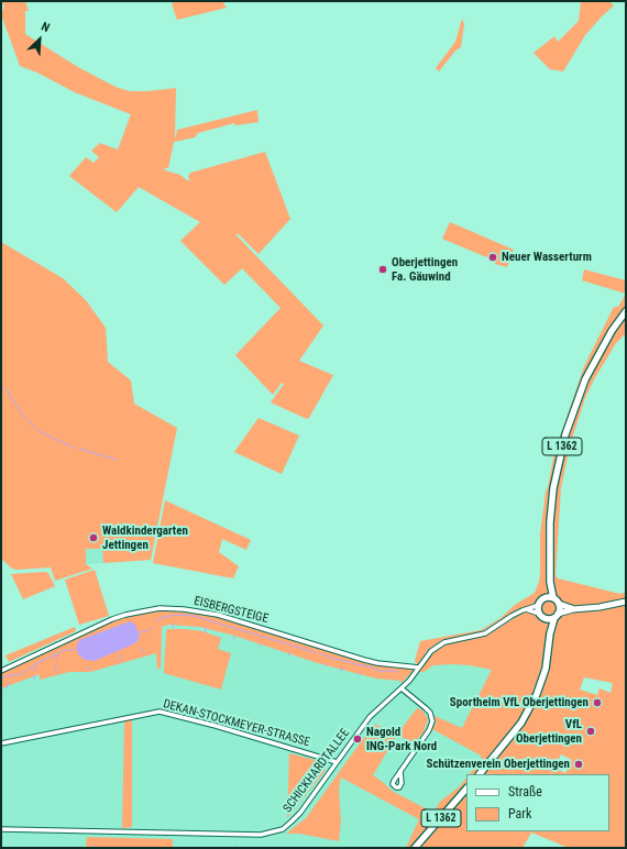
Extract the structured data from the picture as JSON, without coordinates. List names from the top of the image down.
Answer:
{
  "streets": {
    "main road": ["L 1362"],
    "street": ["EISBERGSTEIGE", "DEKAN-STOCKMEYER-STRASSE", "SCHICKHARDTALLEE"]
  },
  "crossings": [
    ["L 1362", "SCHICKHARDTALLEE"],
    ["EISBERGSTEIGE", "SCHICKHARDTALLEE"],
    ["DEKAN-STOCKMEYER-STRASSE", "SCHICKHARDTALLEE"]
  ],
  "places": [
    "Neuer Wasserturm",
    "Oberjettingen Fa. Gäuwind",
    "Waldkindergarten Jettingen",
    "Sportheim VfL Oberjettingen",
    "VfL Oberjettingen",
    "Nagold ING-Park Nord",
    "Schützenverein Oberjettingen"
  ],
  "legend": ["Straße", "Park"],
  "north": "top right"
}
